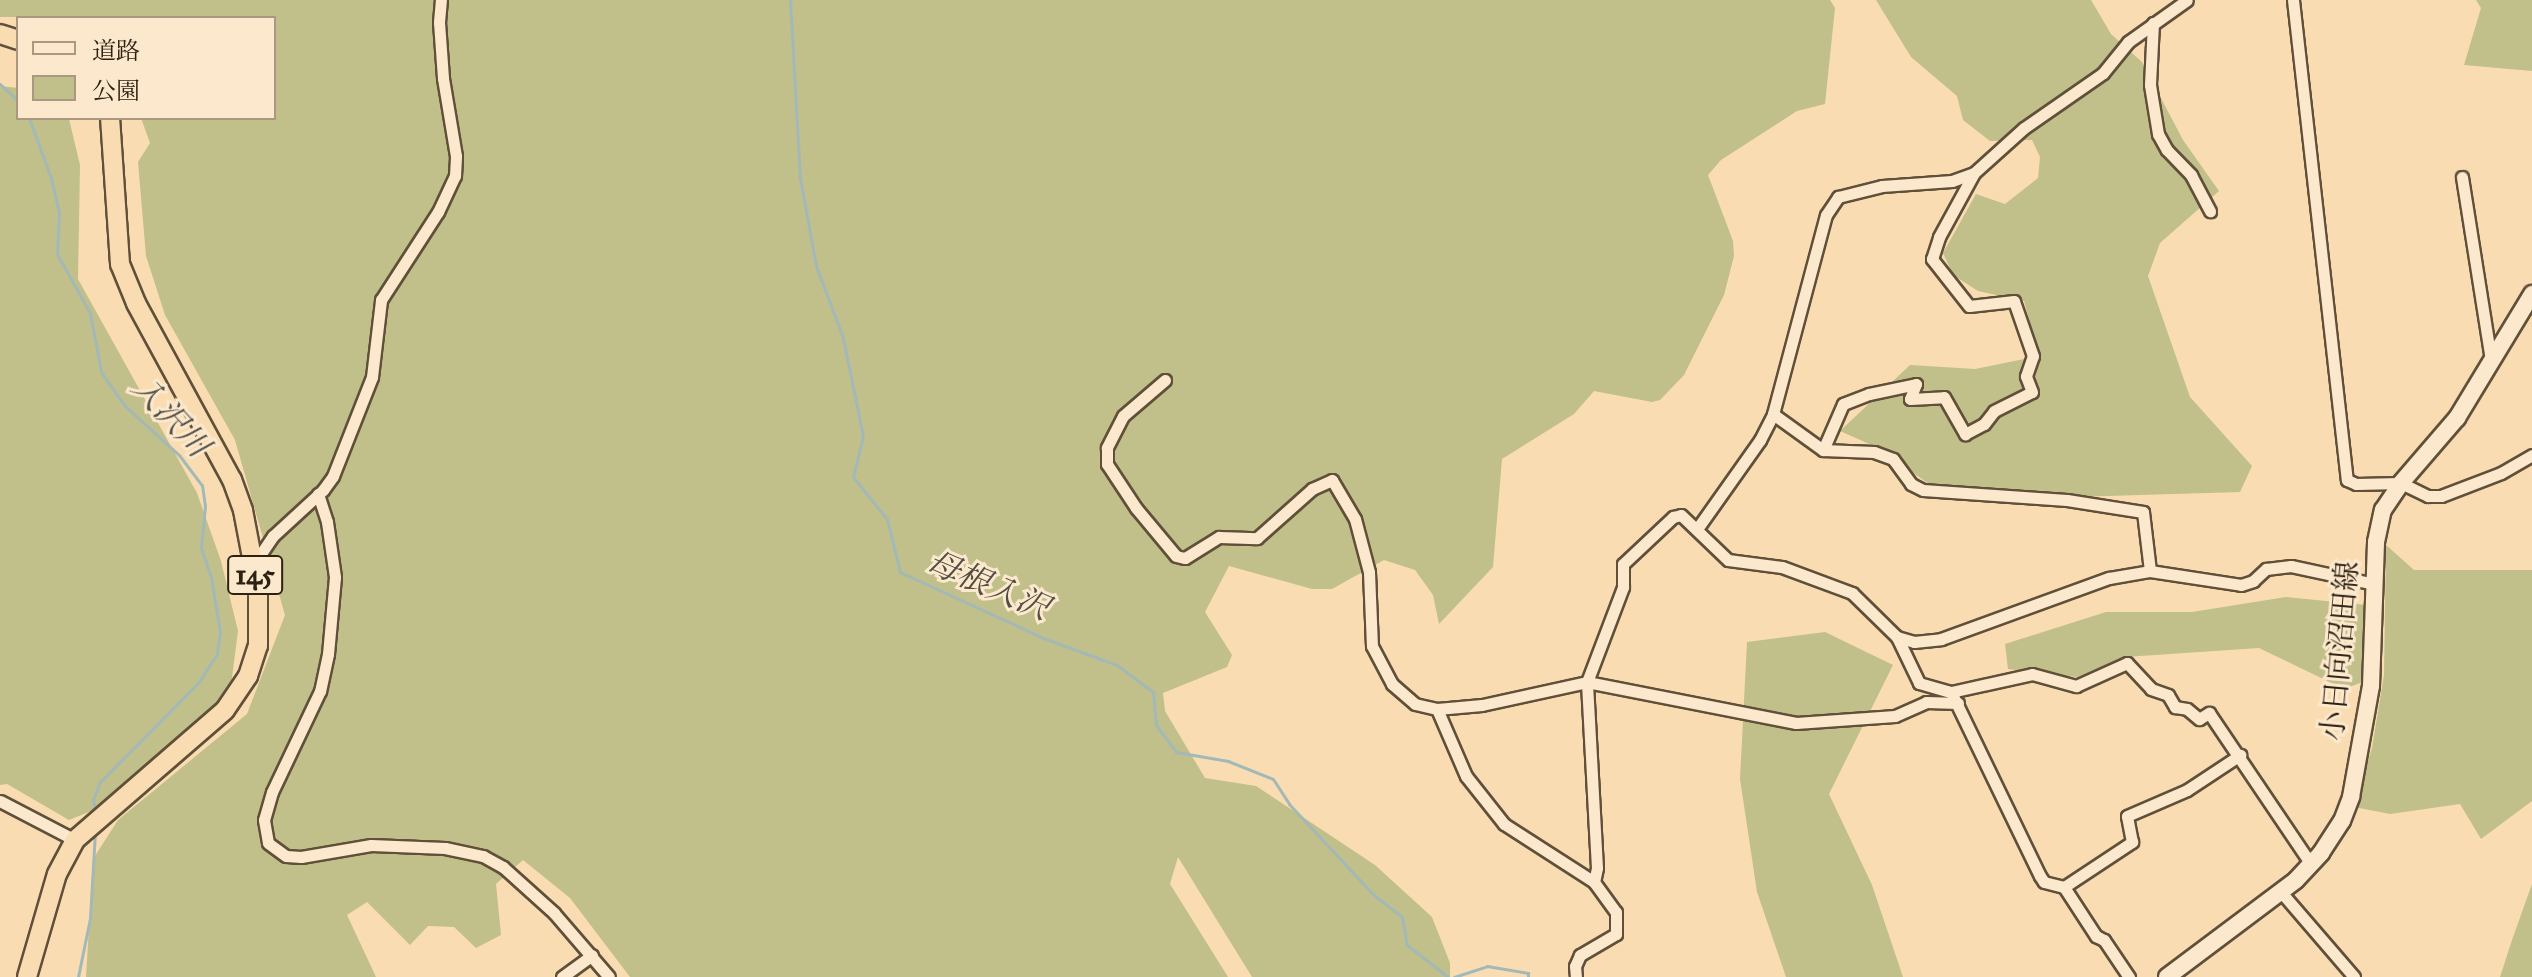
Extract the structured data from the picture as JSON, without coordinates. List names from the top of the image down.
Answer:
{
  "streets": {
    "highway": ["145"],
    "main road": ["小日向沼田線"]
  },
  "water": ["入沢川", "母根入沢"],
  "legend": ["道路", "公園"]
}
